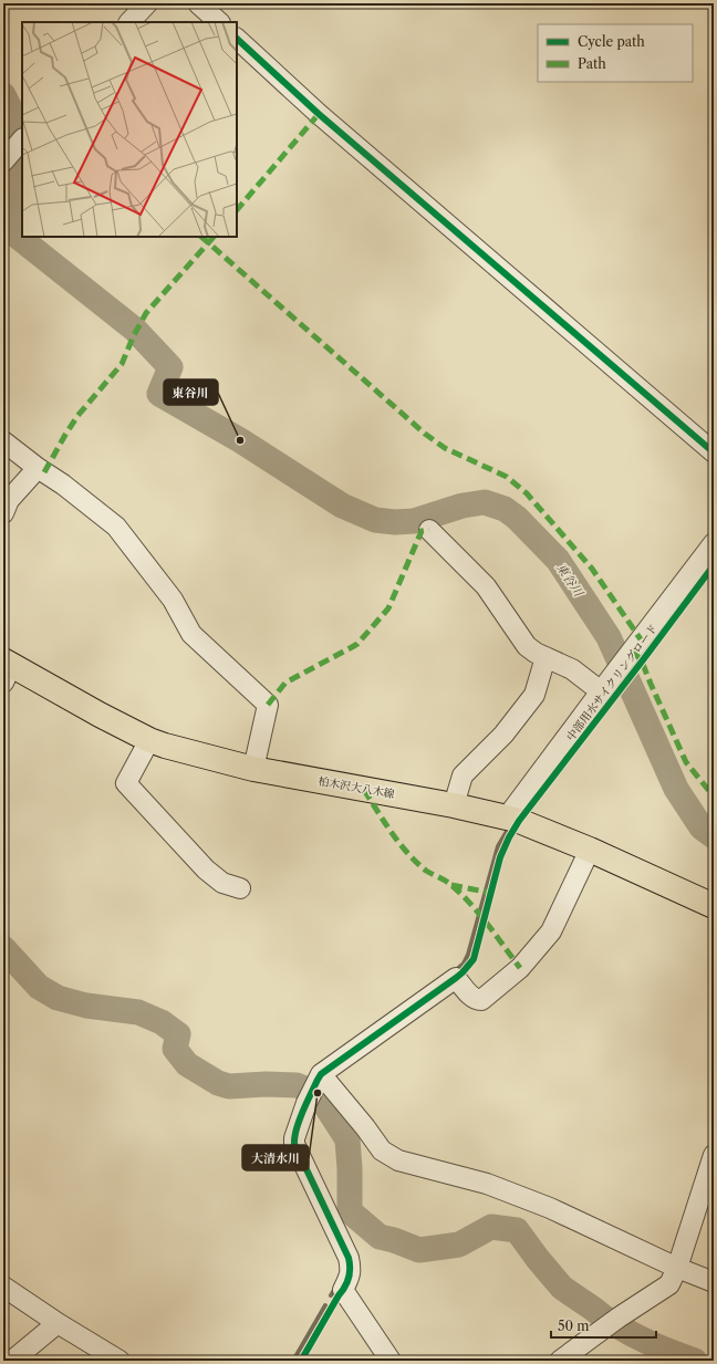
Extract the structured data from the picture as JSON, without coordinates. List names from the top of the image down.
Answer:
{
  "streets": {
    "main road": ["柏木沢大八木線"],
    "cycle path": ["中部用水サイクリングロード"]
  },
  "water": ["東谷川"],
  "places": ["東谷川", "大清水川"],
  "legend": ["Cycle path", "Path"],
  "scale_bar": "50 m"
}
